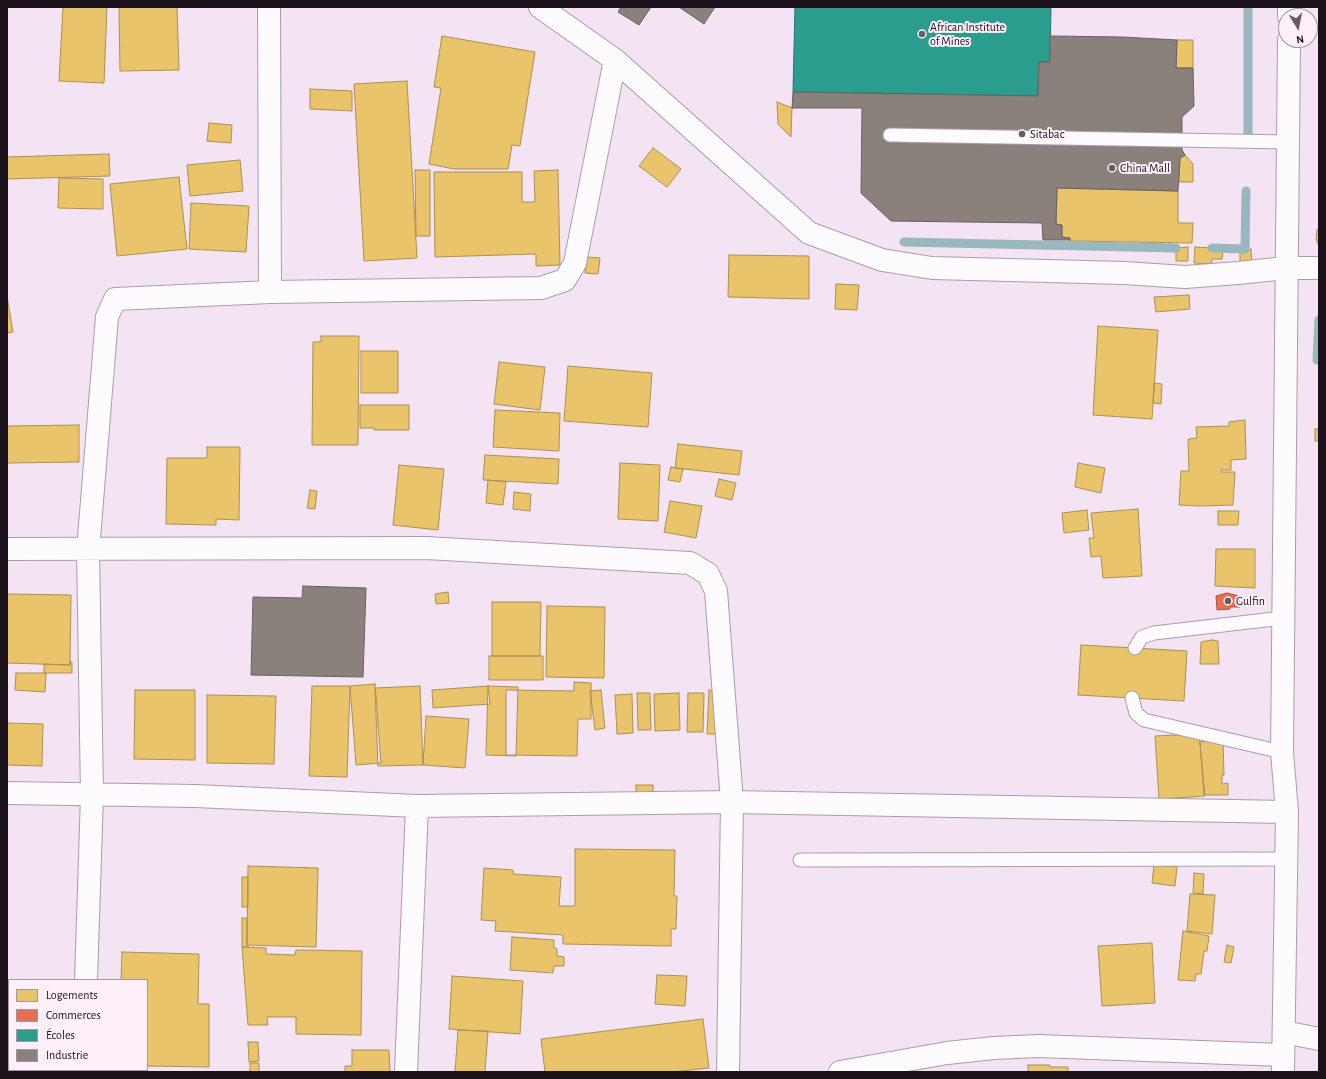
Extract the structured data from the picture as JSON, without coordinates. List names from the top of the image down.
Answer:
{
  "places": [
    "African Institute of Mines",
    "Sitabac",
    "China Mall",
    "Gulfin"
  ],
  "legend": [
    "Logements",
    "Commerces",
    "Écoles",
    "Industrie"
  ],
  "north": "bottom"
}
